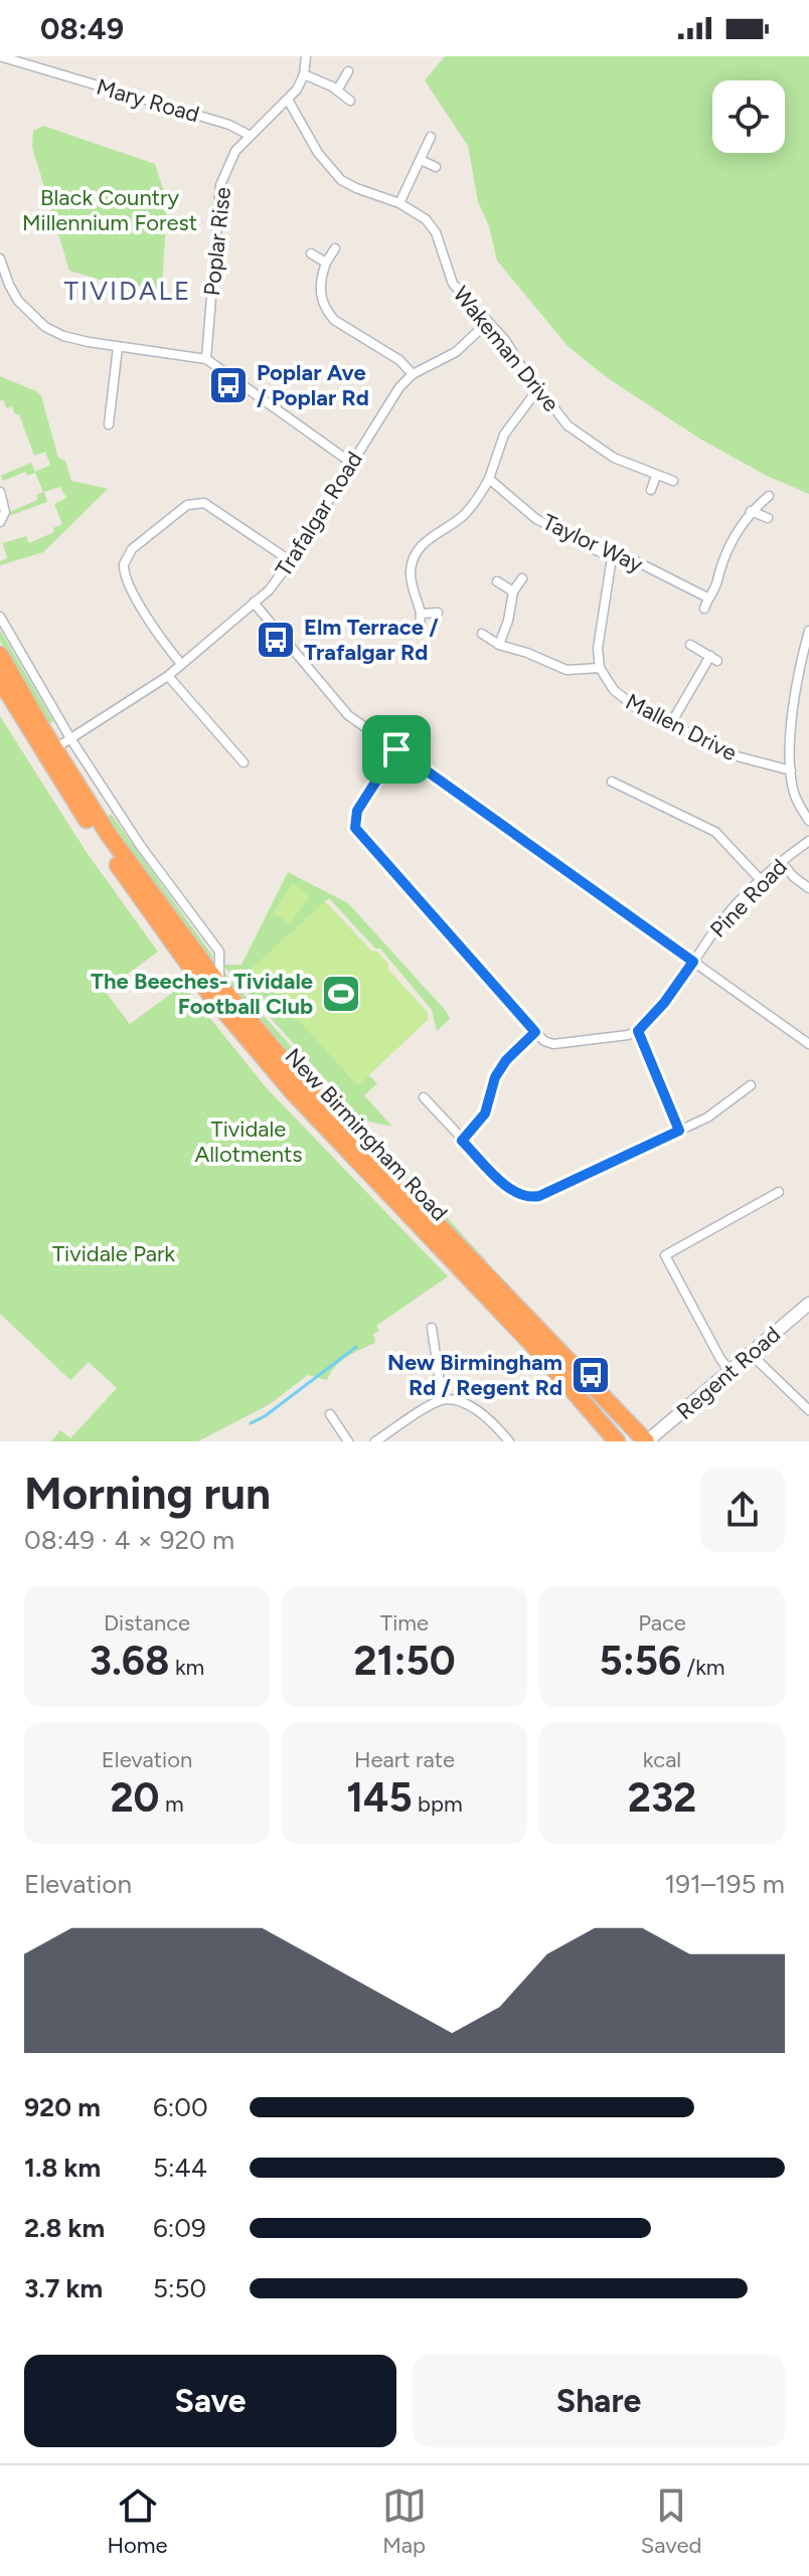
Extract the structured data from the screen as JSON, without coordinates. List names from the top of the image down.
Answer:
{
  "streets": {
    "highway": ["New Birmingham Road"],
    "street": [
      "Mary Road",
      "Poplar Rise",
      "Wakeman Drive",
      "Trafalgar Road",
      "Taylor Way",
      "Mallen Drive",
      "Pine Road",
      "Regent Road"
    ]
  },
  "crossings": [
    ["Mary Road", "Poplar Rise"],
    ["Poplar Rise", "Wakeman Drive"],
    ["Wakeman Drive", "Trafalgar Road"],
    ["Trafalgar Road", "New Birmingham Road"],
    ["New Birmingham Road", "Regent Road"]
  ],
  "districts": ["TIVIDALE"],
  "parks": ["Black Country Millennium Forest", "Tividale Allotments", "Tividale Park"],
  "places": {
    "bus stop": ["Poplar Ave / Poplar Rd", "Elm Terrace / Trafalgar Rd", "New Birmingham Rd / Regent Rd"],
    "sports": ["The Beeches- Tividale Football Club"]
  },
  "page": {
    "status": "08:49",
    "heading": ["Morning run", "08:49 · 4 × 920 m"],
    "stats": [
      ["Distance", "3.68 km"],
      ["Time", "21:50"],
      ["Pace", "5:56 /km"],
      ["Elevation", "20 m"],
      ["Heart rate", "145 bpm"],
      ["kcal", "232"]
    ],
    "chart": ["Elevation", "191–195 m"],
    "list": [
      {
        "name": "920 m",
        "note": "6:00"
      },
      {
        "name": "1.8 km",
        "note": "5:44"
      },
      {
        "name": "2.8 km",
        "note": "6:09"
      },
      {
        "name": "3.7 km",
        "note": "5:50"
      }
    ],
    "buttons": ["Save", "Share"],
    "tabs": ["Home", "Map", "Saved"]
  }
}
